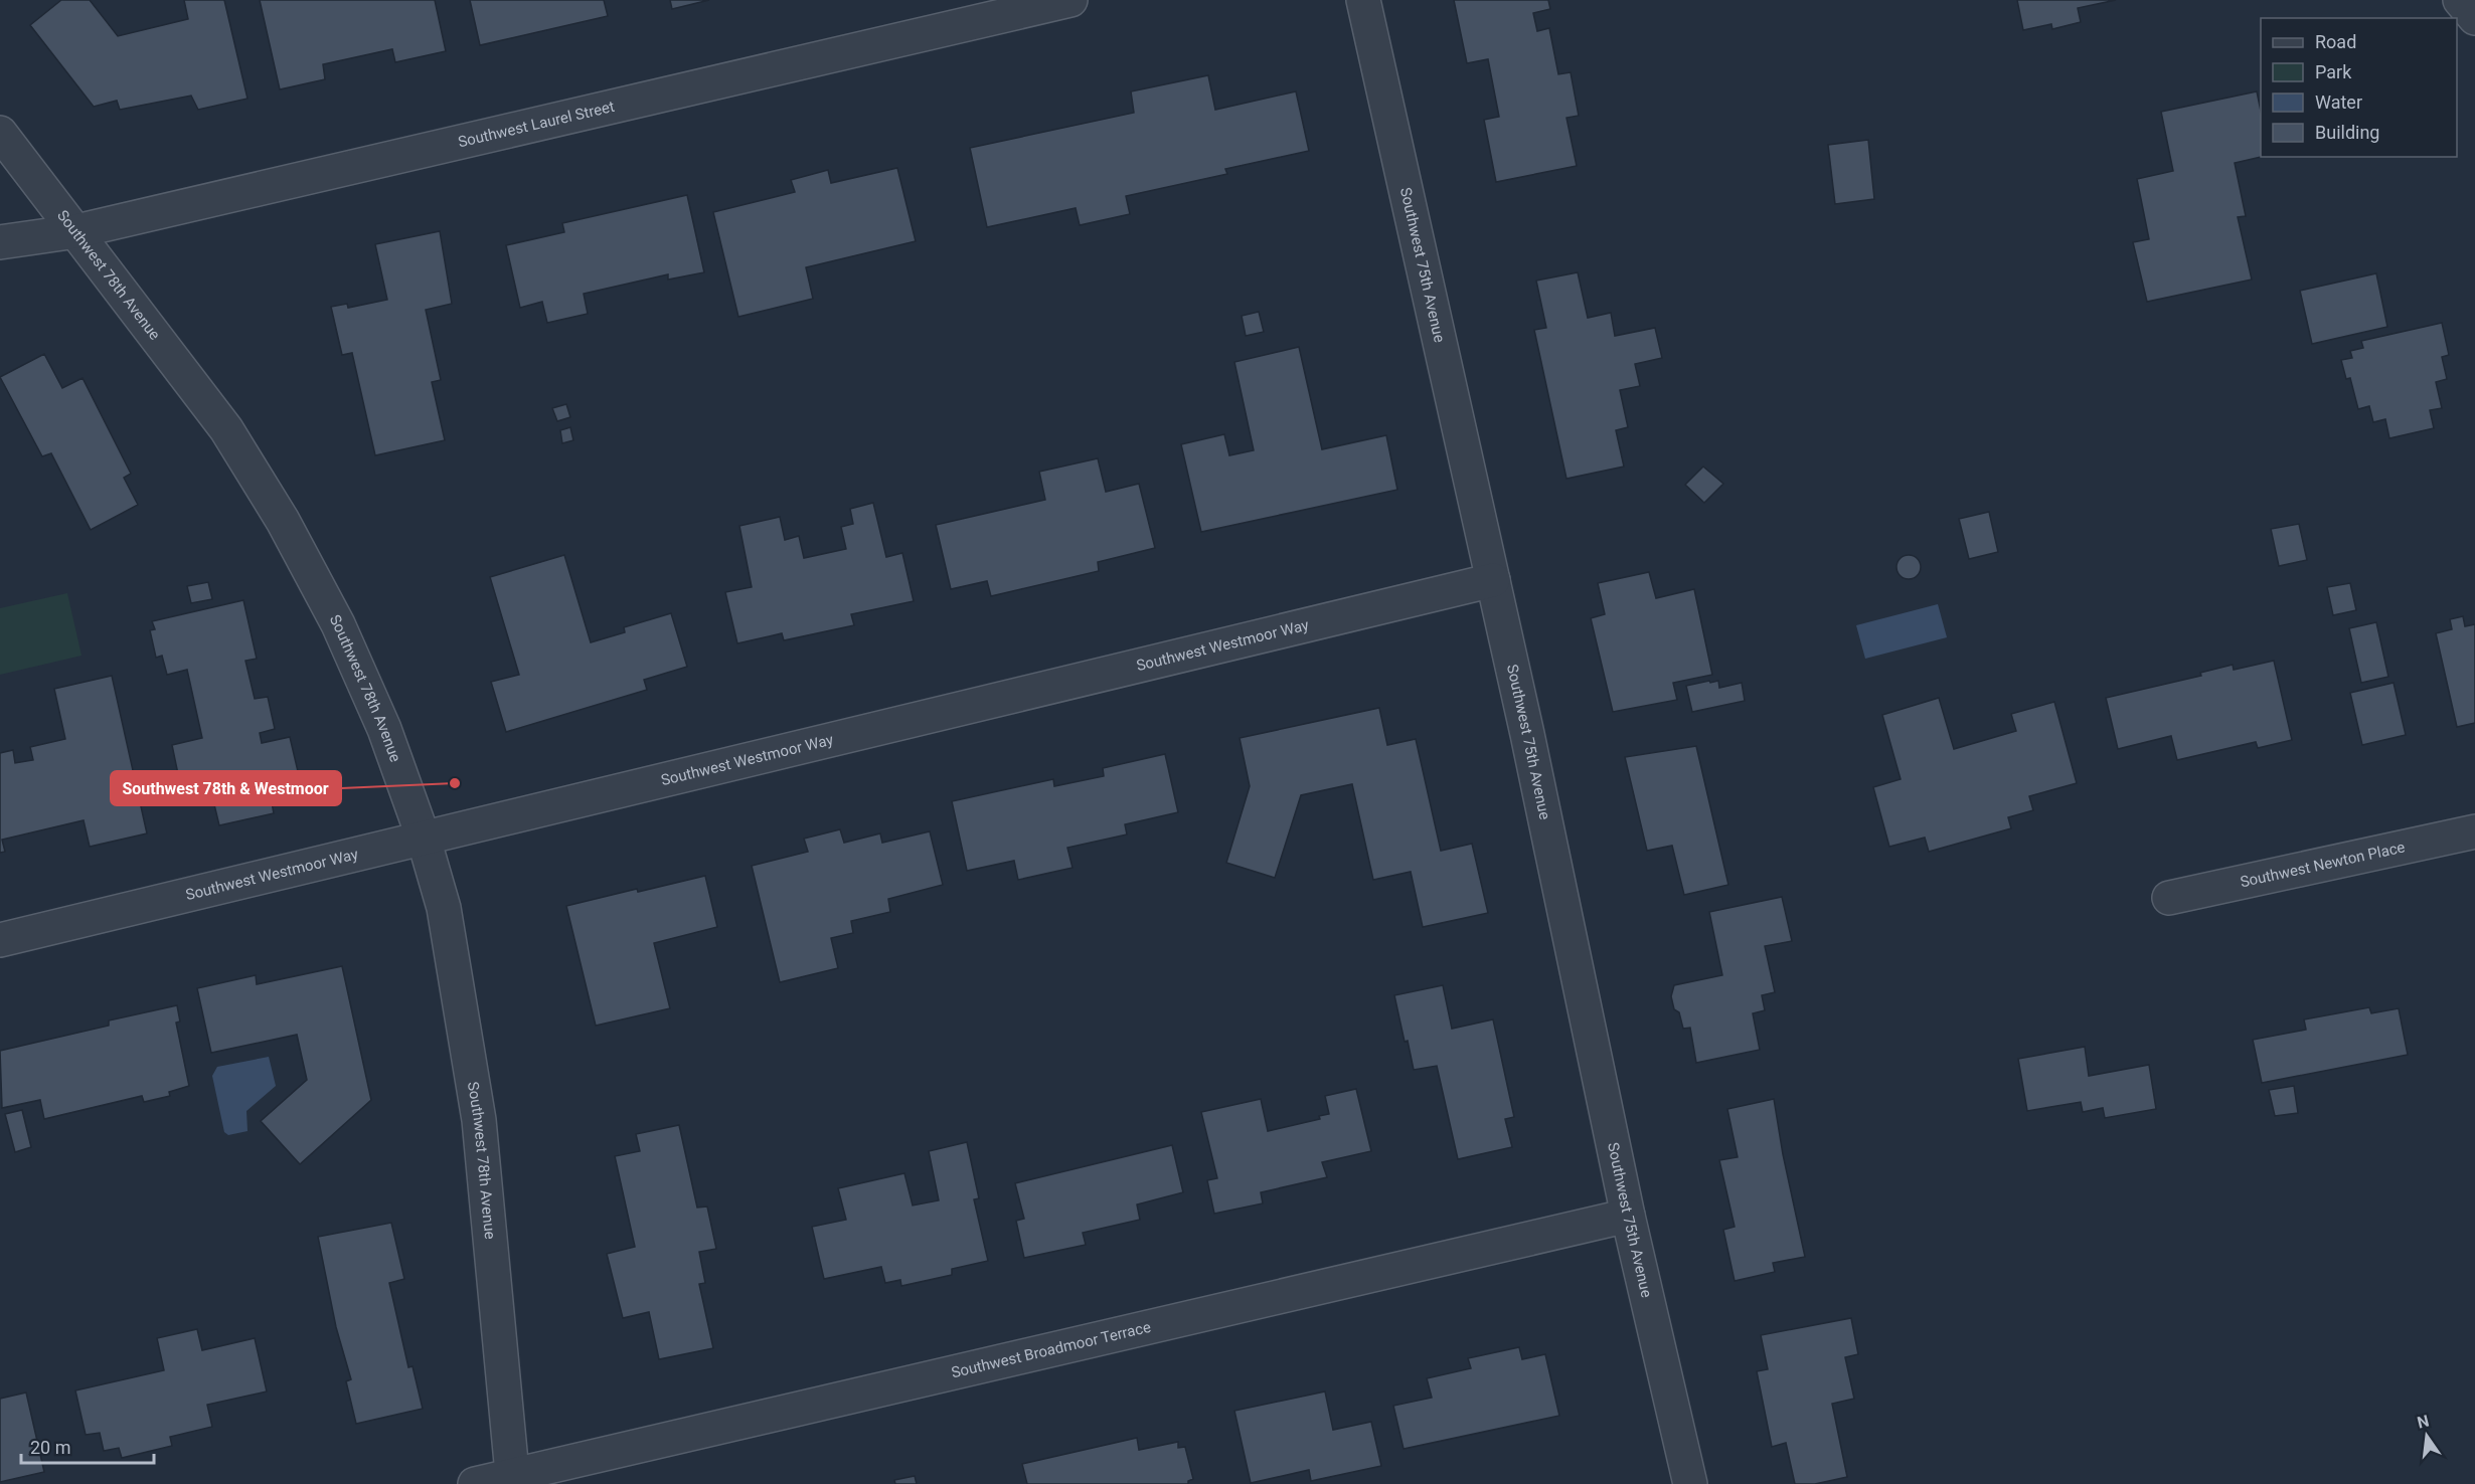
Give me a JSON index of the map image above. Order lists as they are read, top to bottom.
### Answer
{
  "streets": {
    "street": [
      "Southwest Laurel Street",
      "Southwest 75th Avenue",
      "Southwest 78th Avenue",
      "Southwest Westmoor Way",
      "Southwest Newton Place",
      "Southwest Broadmoor Terrace"
    ]
  },
  "crossings": [
    ["Southwest Laurel Street", "Southwest 78th Avenue"],
    ["Southwest 75th Avenue", "Southwest Westmoor Way"],
    ["Southwest 75th Avenue", "Southwest Broadmoor Terrace"],
    ["Southwest 78th Avenue", "Southwest Westmoor Way"],
    ["Southwest 78th Avenue", "Southwest Broadmoor Terrace"]
  ],
  "places": ["Southwest 78th & Westmoor"],
  "legend": [
    "Road",
    "Park",
    "Water",
    "Building"
  ],
  "scale_bar": "20 m",
  "north": "top"
}
